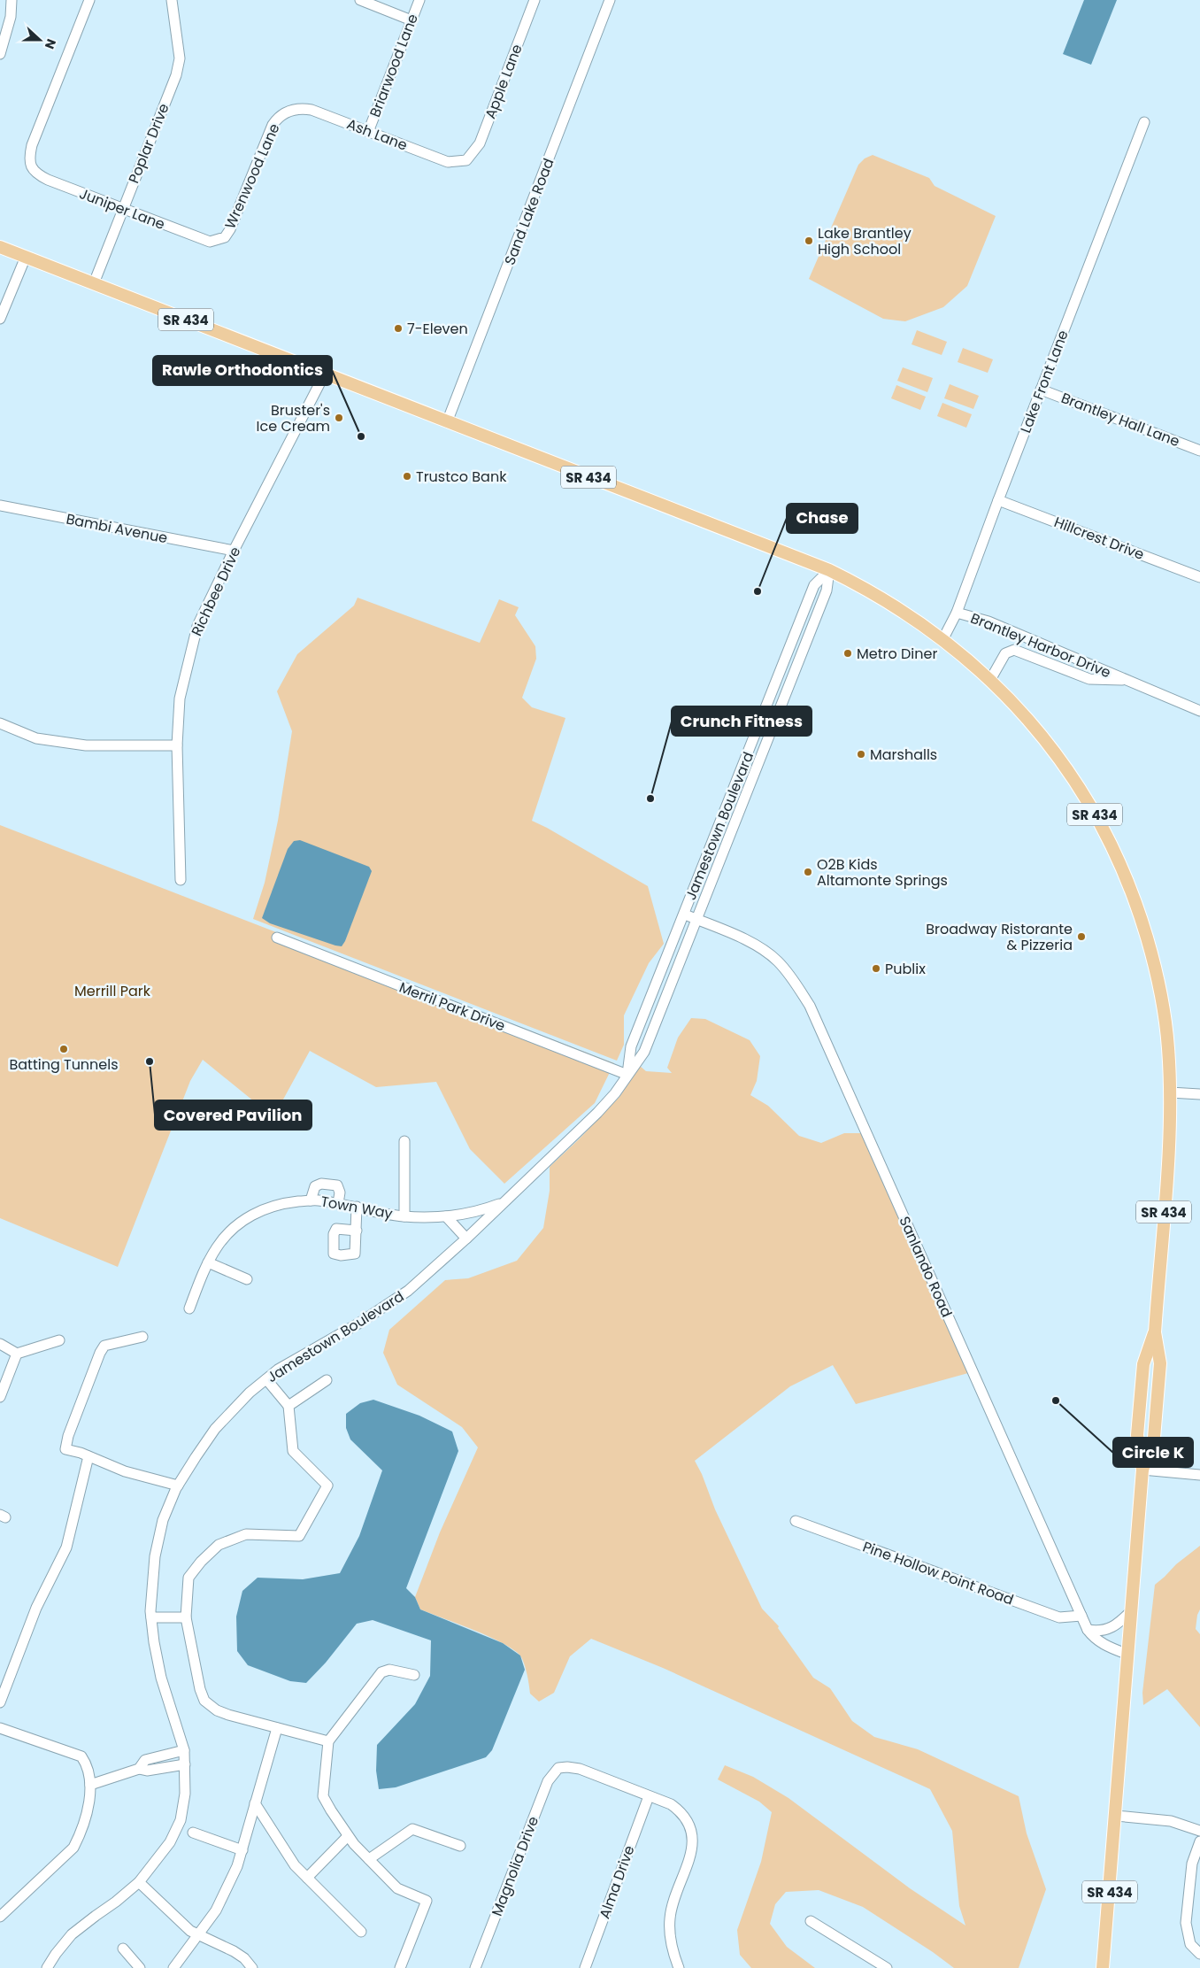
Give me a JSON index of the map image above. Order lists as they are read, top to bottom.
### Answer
{
  "streets": {
    "main road": ["SR 434"],
    "street": [
      "Briarwood Lane",
      "Apple Lane",
      "Ash Lane",
      "Poplar Drive",
      "Wrenwood Lane",
      "Juniper Lane",
      "Sand Lake Road",
      "Lake Front Lane",
      "Brantley Hall Lane",
      "Bambi Avenue",
      "Hillcrest Drive",
      "Richbee Drive",
      "Brantley Harbor Drive",
      "Jamestown Boulevard",
      "Merril Park Drive",
      "Town Way",
      "Sanlando Road",
      "Pine Hollow Point Road",
      "Magnolia Drive",
      "Alma Drive"
    ]
  },
  "crossings": [
    ["Briarwood Lane", "Ash Lane"],
    ["Apple Lane", "Ash Lane"],
    ["Ash Lane", "Wrenwood Lane"],
    ["Poplar Drive", "Juniper Lane"],
    ["Poplar Drive", "SR 434"],
    ["Wrenwood Lane", "Juniper Lane"],
    ["Sand Lake Road", "SR 434"],
    ["SR 434", "Lake Front Lane"],
    ["SR 434", "Richbee Drive"],
    ["SR 434", "Brantley Harbor Drive"],
    ["SR 434", "Jamestown Boulevard"],
    ["SR 434", "Sanlando Road"],
    ["Lake Front Lane", "Brantley Hall Lane"],
    ["Lake Front Lane", "Hillcrest Drive"],
    ["Lake Front Lane", "Brantley Harbor Drive"],
    ["Bambi Avenue", "Richbee Drive"],
    ["Jamestown Boulevard", "Merril Park Drive"],
    ["Jamestown Boulevard", "Town Way"],
    ["Jamestown Boulevard", "Sanlando Road"],
    ["Sanlando Road", "Pine Hollow Point Road"],
    ["Magnolia Drive", "Alma Drive"]
  ],
  "parks": ["Merrill Park"],
  "places": [
    "Lake Brantley High School",
    "7-Eleven",
    "Bruster's Ice Cream",
    "Rawle Orthodontics",
    "Trustco Bank",
    "Chase",
    "Metro Diner",
    "Marshalls",
    "Crunch Fitness",
    "O2B Kids Altamonte Springs",
    "Broadway Ristorante & Pizzeria",
    "Publix",
    "Batting Tunnels",
    "Covered Pavilion",
    "Circle K"
  ],
  "north": "right"
}
